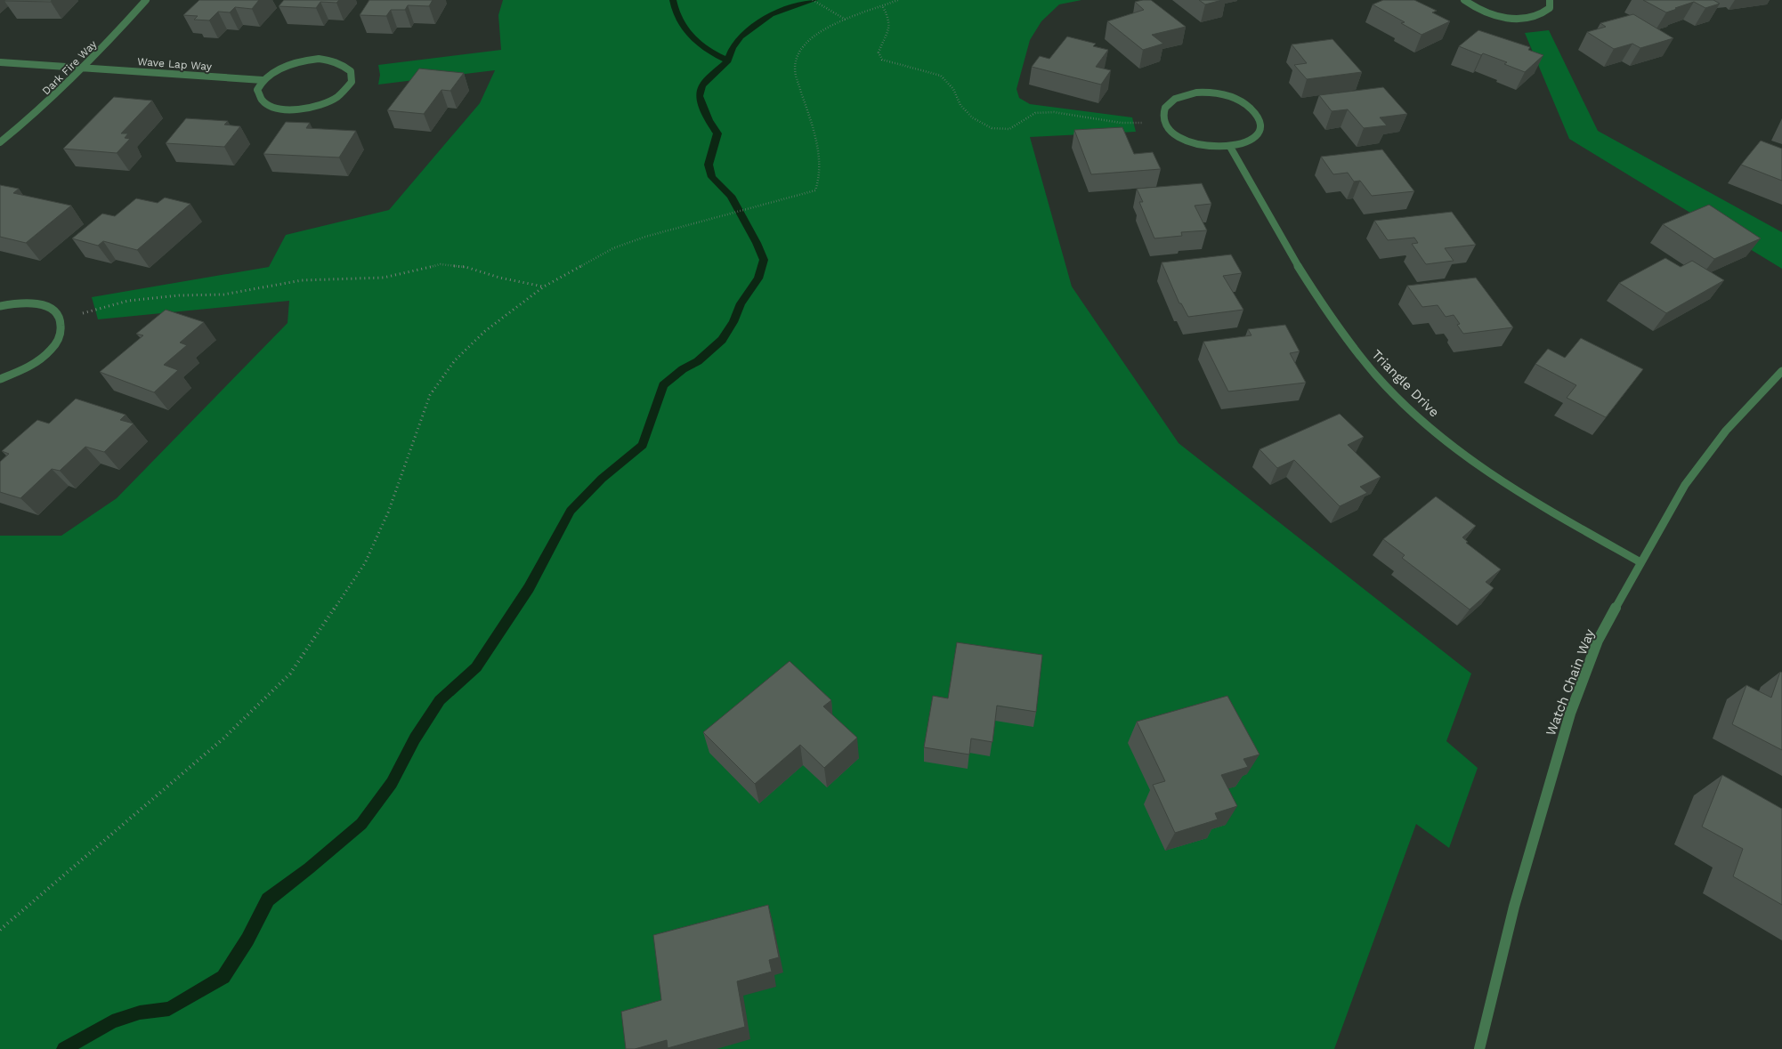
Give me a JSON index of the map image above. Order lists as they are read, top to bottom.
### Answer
{
  "streets": {
    "street": [
      "Wave Lap Way",
      "Dark Fire Way",
      "Triangle Drive",
      "Watch Chain Way"
    ]
  },
  "crossings": [
    ["Wave Lap Way", "Dark Fire Way"],
    ["Triangle Drive", "Watch Chain Way"]
  ]
}
